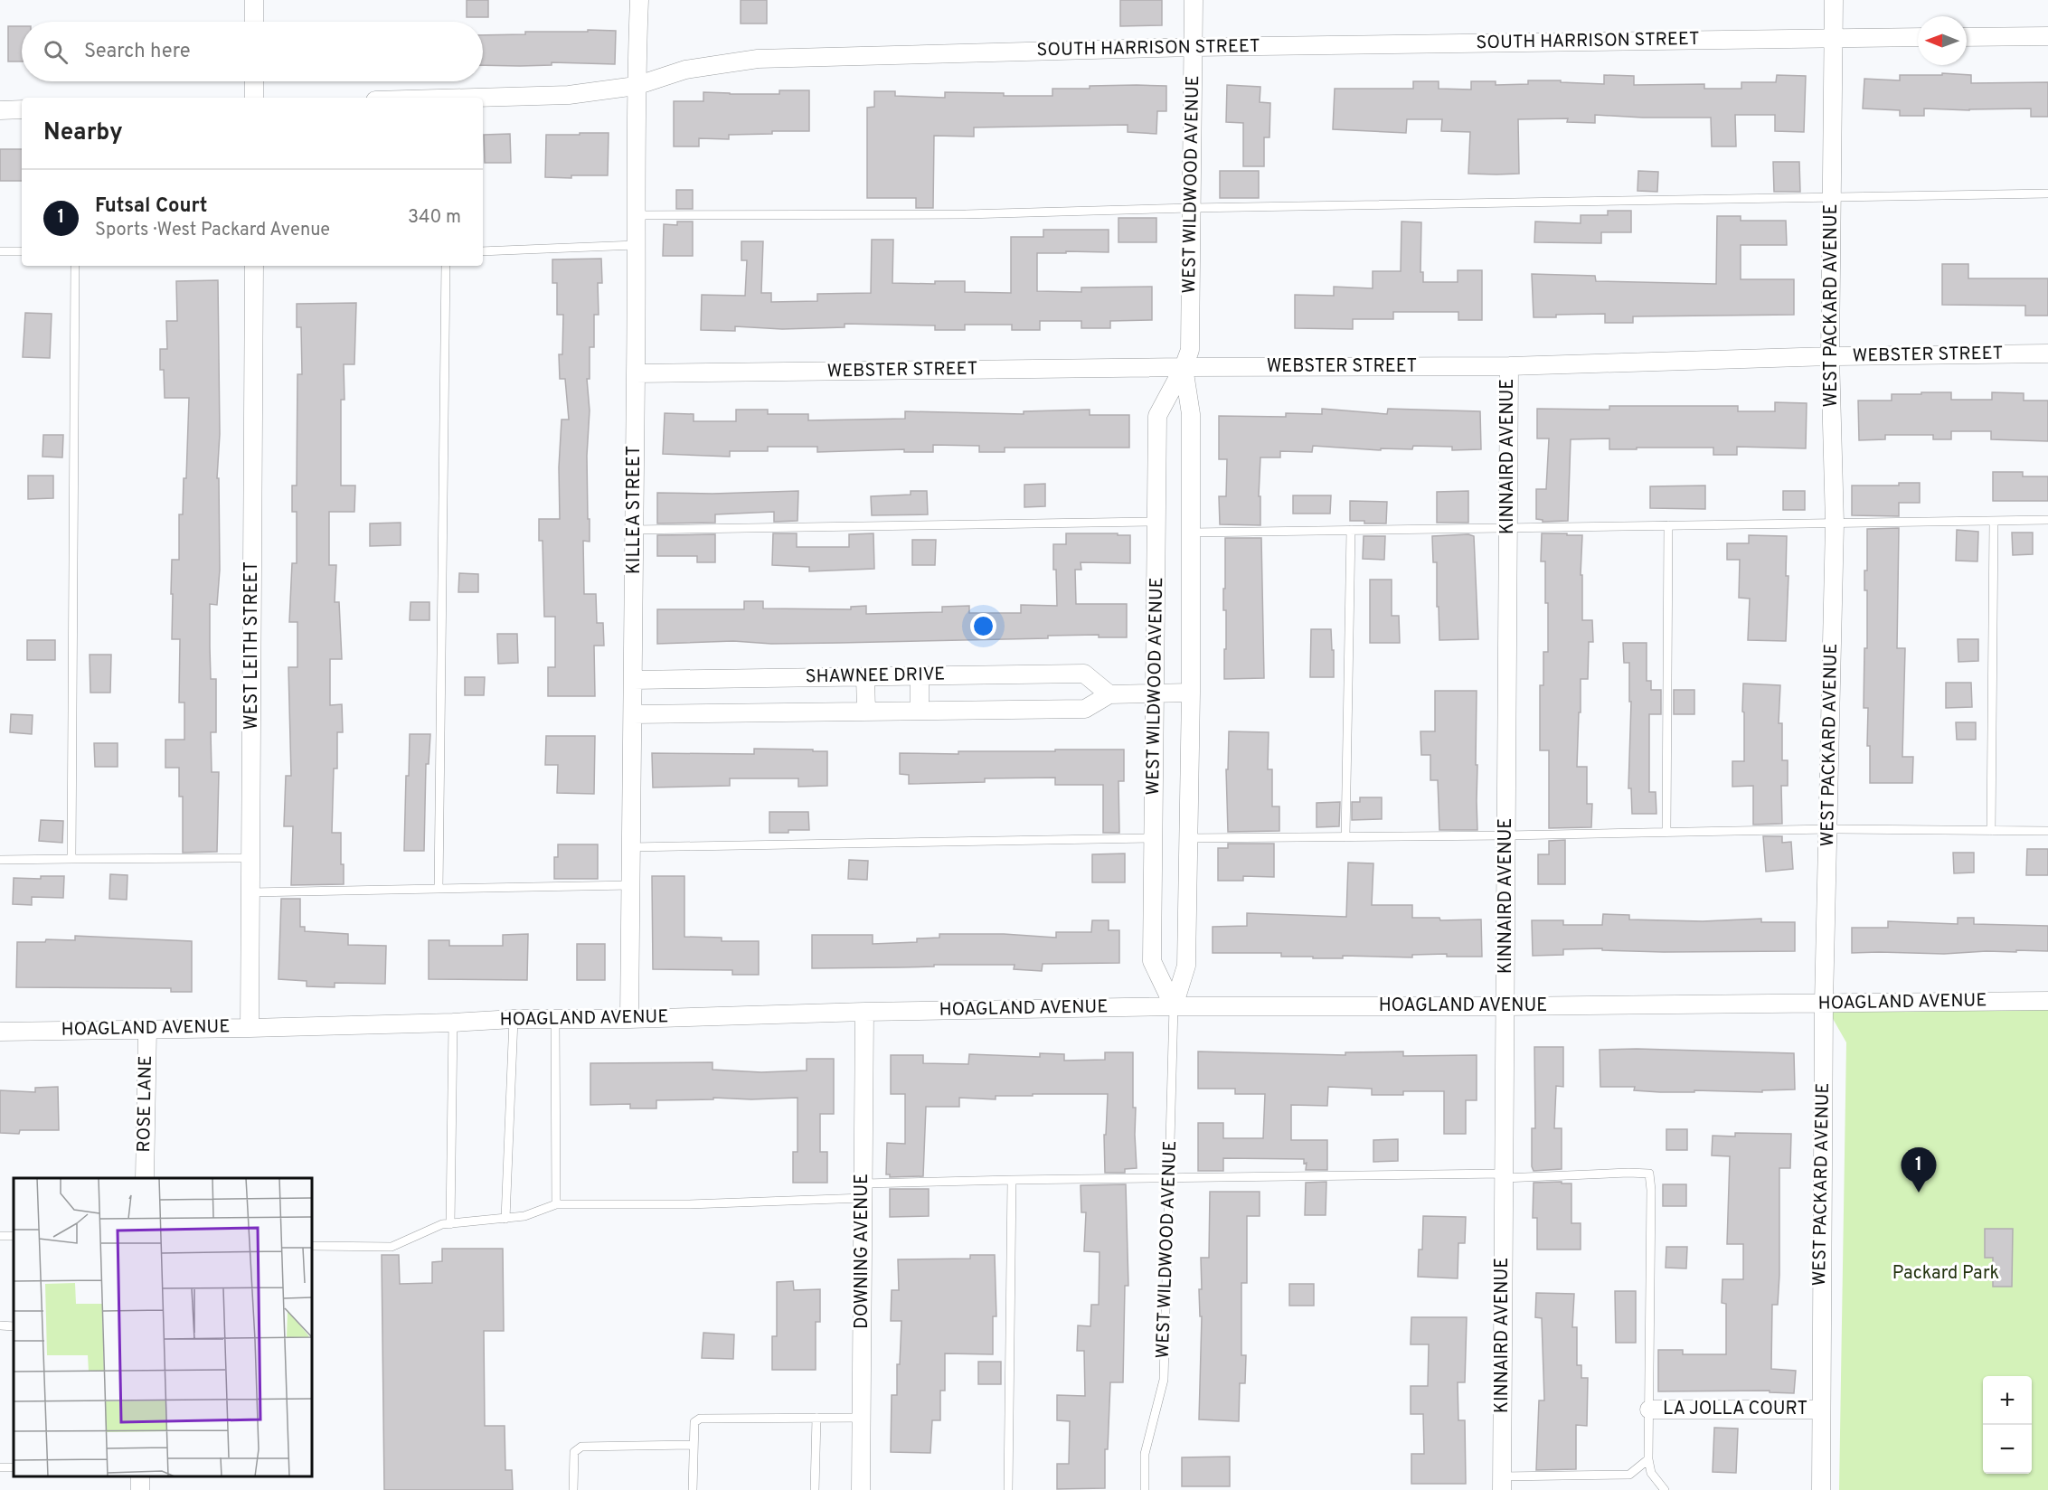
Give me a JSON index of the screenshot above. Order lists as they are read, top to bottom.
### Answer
{
  "streets": {
    "street": [
      "SOUTH HARRISON STREET",
      "WEST WILDWOOD AVENUE",
      "WEST PACKARD AVENUE",
      "WEBSTER STREET",
      "KINNAIRD AVENUE",
      "KILLEA STREET",
      "WEST LEITH STREET",
      "SHAWNEE DRIVE",
      "HOAGLAND AVENUE",
      "ROSE LANE",
      "DOWNING AVENUE",
      "LA JOLLA COURT"
    ]
  },
  "crossings": [
    ["SOUTH HARRISON STREET", "WEST WILDWOOD AVENUE"],
    ["SOUTH HARRISON STREET", "WEST PACKARD AVENUE"],
    ["SOUTH HARRISON STREET", "KILLEA STREET"],
    ["WEST WILDWOOD AVENUE", "WEBSTER STREET"],
    ["WEST WILDWOOD AVENUE", "SHAWNEE DRIVE"],
    ["WEST WILDWOOD AVENUE", "HOAGLAND AVENUE"],
    ["WEST PACKARD AVENUE", "WEBSTER STREET"],
    ["WEST PACKARD AVENUE", "HOAGLAND AVENUE"],
    ["WEST PACKARD AVENUE", "LA JOLLA COURT"],
    ["WEBSTER STREET", "KINNAIRD AVENUE"],
    ["WEBSTER STREET", "KILLEA STREET"],
    ["KINNAIRD AVENUE", "HOAGLAND AVENUE"],
    ["KILLEA STREET", "SHAWNEE DRIVE"],
    ["KILLEA STREET", "HOAGLAND AVENUE"],
    ["WEST LEITH STREET", "HOAGLAND AVENUE"],
    ["HOAGLAND AVENUE", "ROSE LANE"],
    ["HOAGLAND AVENUE", "DOWNING AVENUE"]
  ],
  "parks": ["Packard Park"],
  "north": "left",
  "page": {
    "search": "Search here",
    "heading": "Nearby",
    "list": [
      {
        "mark": "1",
        "name": "Futsal Court",
        "note": "Sports · West Packard Avenue",
        "value": "340 m"
      }
    ],
    "pins": "1",
    "map_buttons": ["+", "−"]
  }
}
